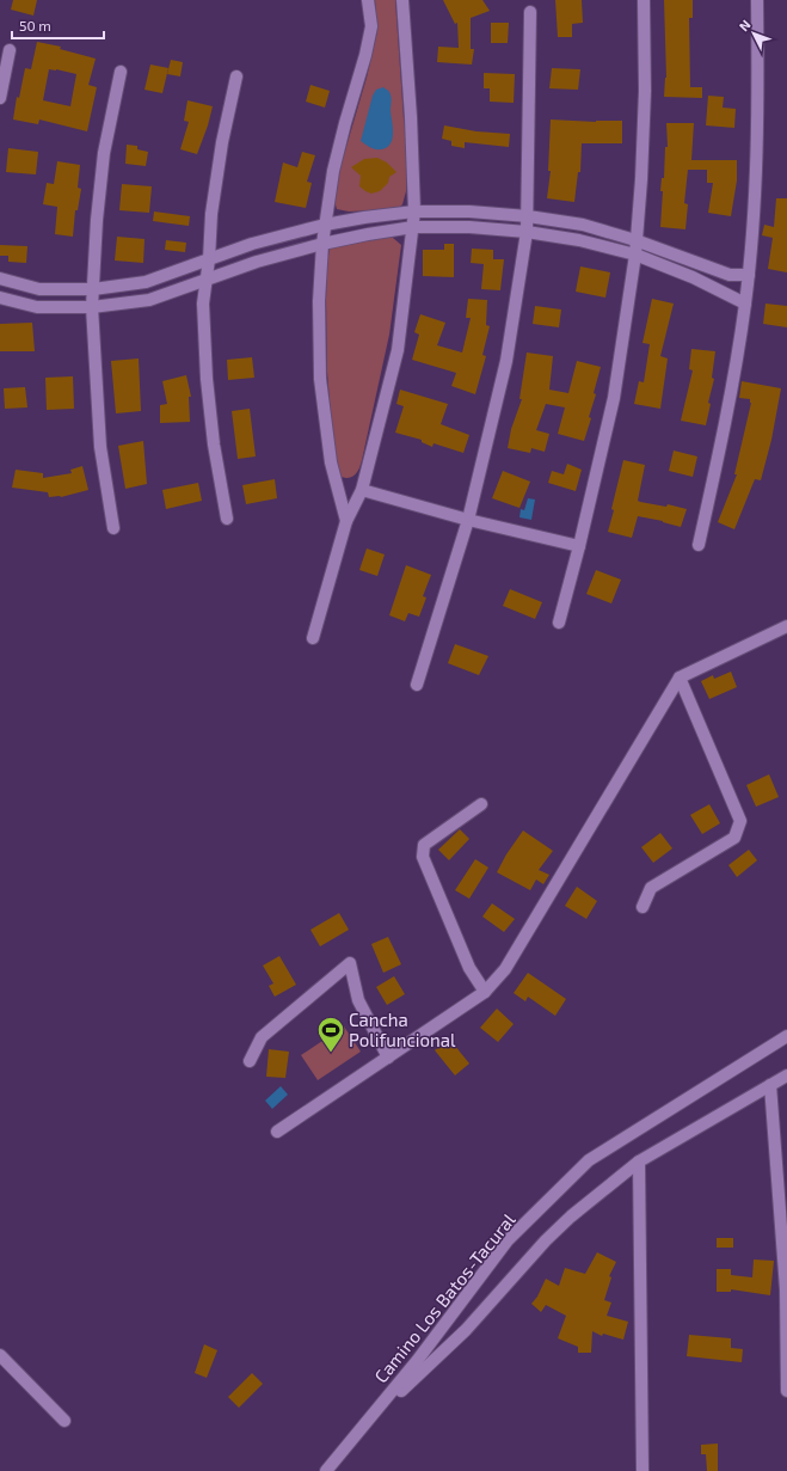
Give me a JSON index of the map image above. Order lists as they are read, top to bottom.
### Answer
{
  "streets": {
    "street": ["Camino Los Batos-Tacural"]
  },
  "places": {
    "sports": ["Cancha Polifuncional"]
  },
  "scale_bar": "50 m",
  "north": "top left"
}
